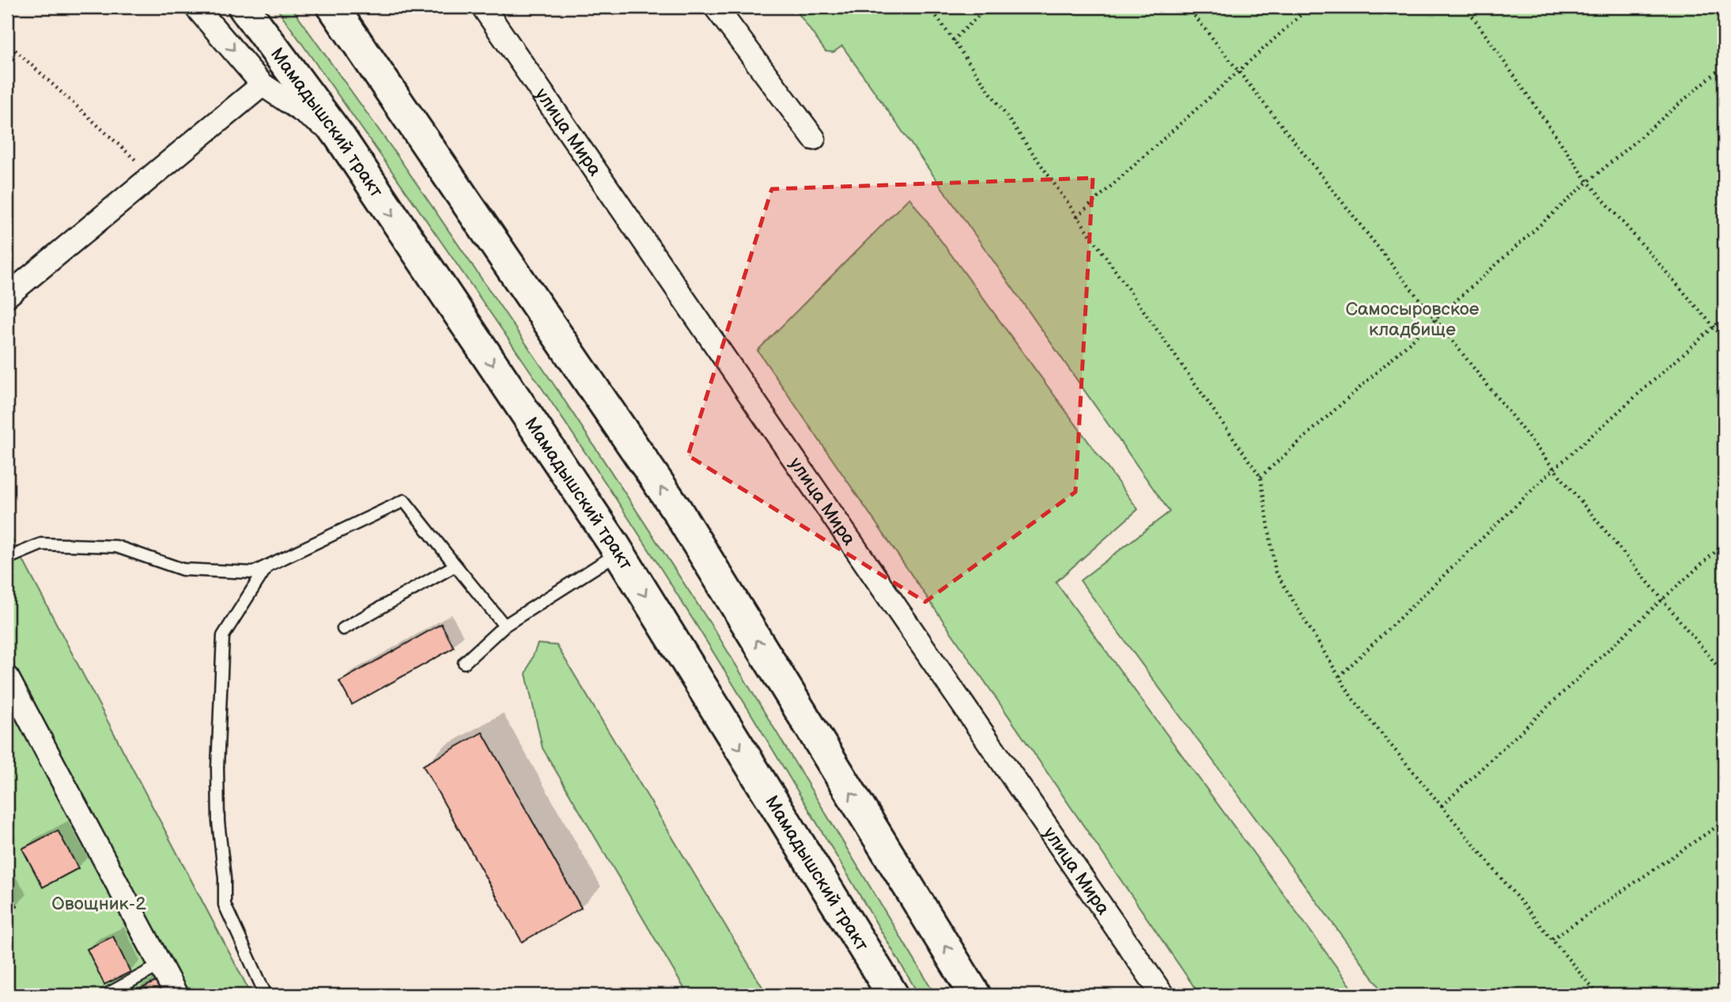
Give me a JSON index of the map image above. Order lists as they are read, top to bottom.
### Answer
{
  "streets": {
    "main road": ["Мамадышский тракт"],
    "street": ["улица Мира"]
  },
  "parks": ["Самосыровское кладбище", "Овощник-2"]
}
